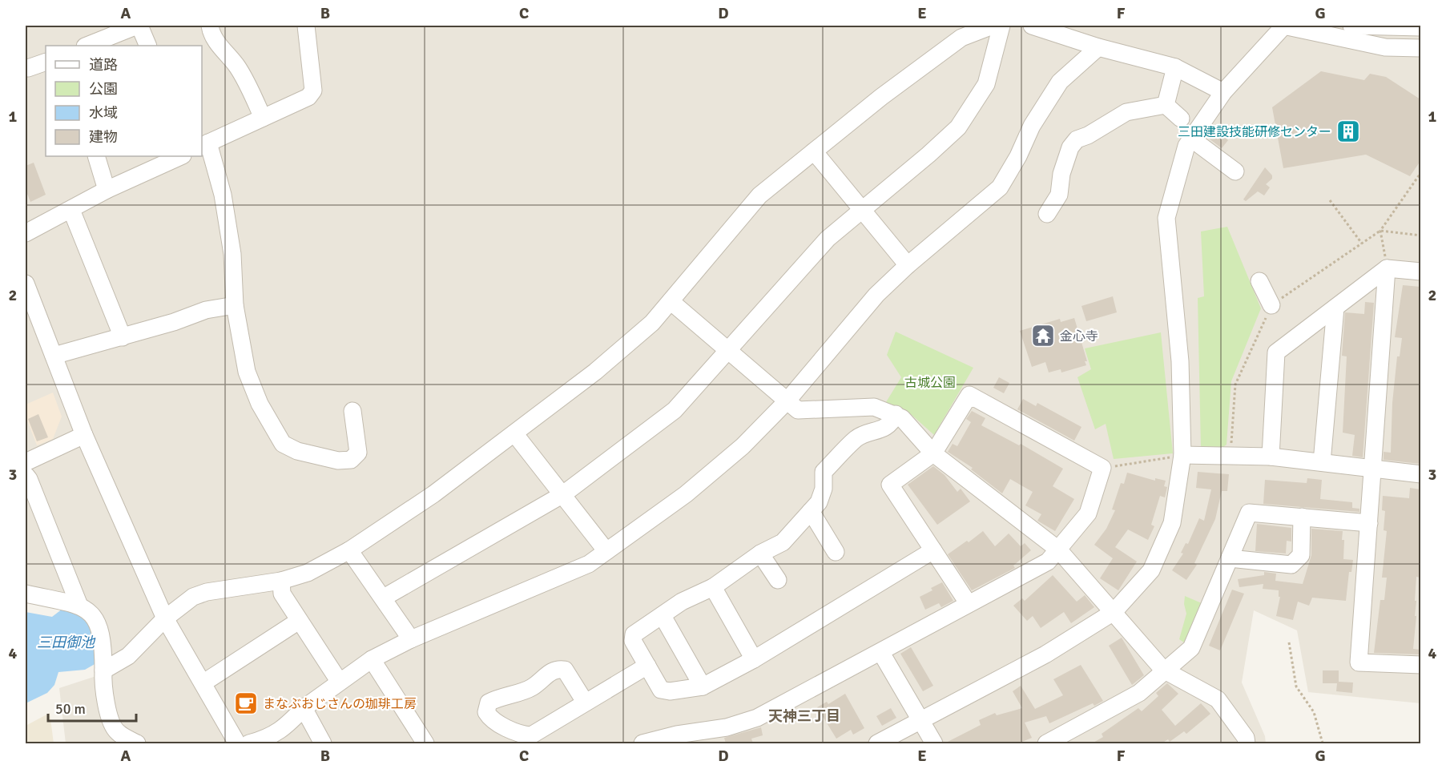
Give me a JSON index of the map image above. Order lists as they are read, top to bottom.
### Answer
{
  "districts": ["天神三丁目"],
  "water": ["三田御池"],
  "parks": ["古城公園"],
  "places": {
    "building": ["三田建設技能研修センター"],
    "temple": ["金心寺"],
    "cafe": ["まなぶおじさんの珈琲工房"]
  },
  "legend": [
    "道路",
    "公園",
    "水域",
    "建物"
  ],
  "scale_bar": "50 m",
  "grid": {
    "columns": [
      "A",
      "B",
      "C",
      "D",
      "E",
      "F",
      "G"
    ],
    "rows": [
      "1",
      "2",
      "3",
      "4"
    ]
  }
}
